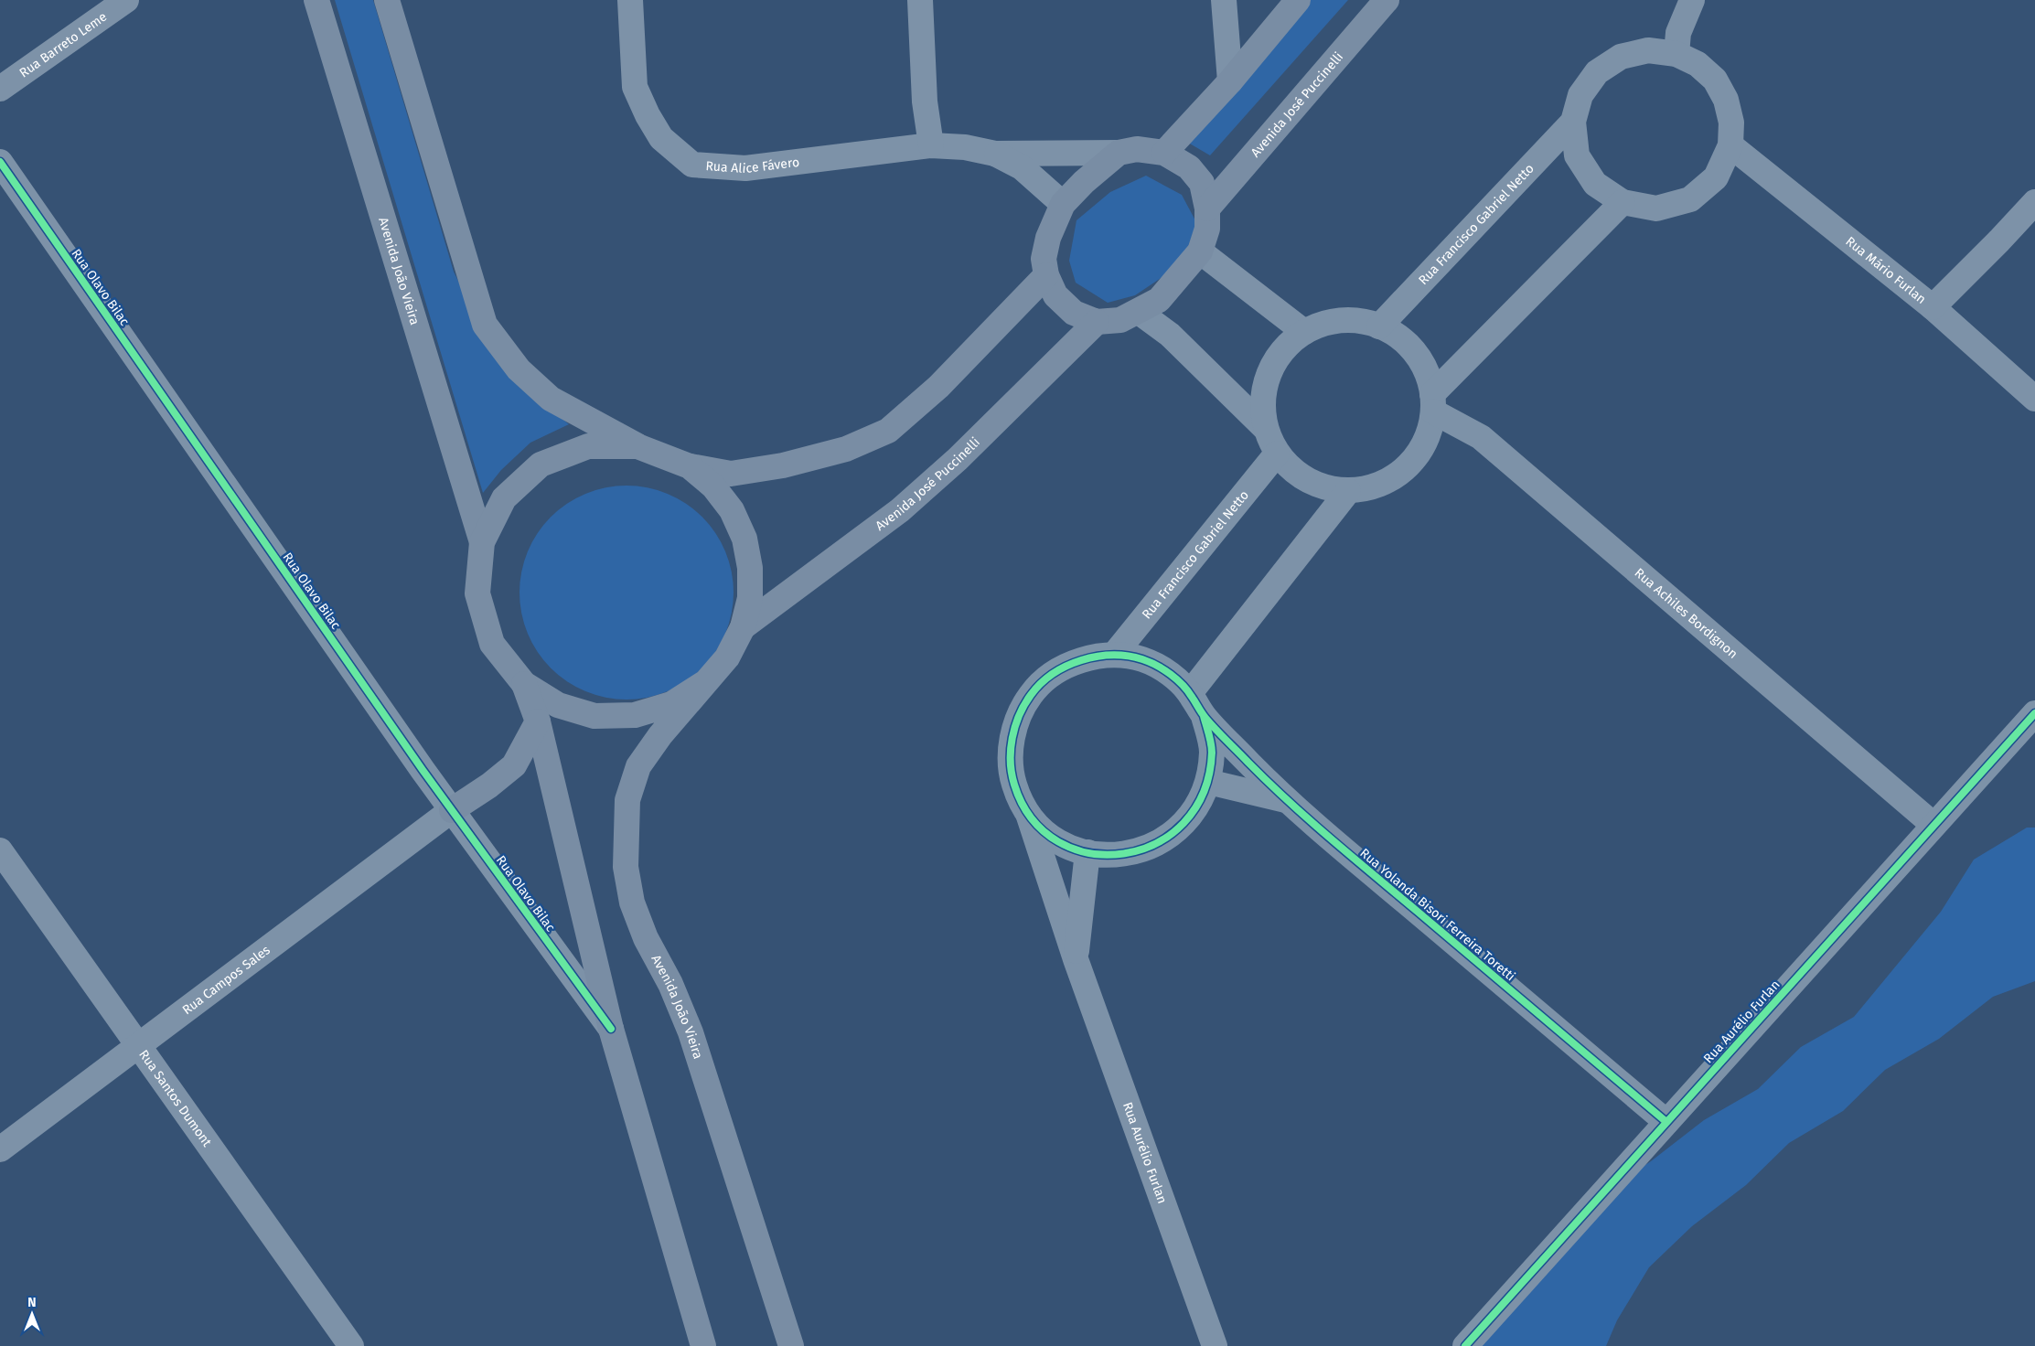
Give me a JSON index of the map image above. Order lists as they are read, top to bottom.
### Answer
{
  "streets": {
    "main road": ["Avenida José Puccinelli", "Avenida João Vieira"],
    "street": [
      "Rua Barreto Leme",
      "Rua Alice Fávero",
      "Rua Francisco Gabriel Netto",
      "Rua Mário Furlan",
      "Rua Olavo Bilac",
      "Rua Achiles Bordignon",
      "Rua Yolanda Bisori Ferreira Toretti",
      "Rua Campos Sales",
      "Rua Aurélio Furlan",
      "Rua Santos Dumont"
    ]
  },
  "crossings": [
    ["Rua Francisco Gabriel Netto", "Rua Mário Furlan"],
    ["Rua Olavo Bilac", "Rua Campos Sales"],
    ["Rua Achiles Bordignon", "Rua Aurélio Furlan"],
    ["Rua Yolanda Bisori Ferreira Toretti", "Rua Aurélio Furlan"],
    ["Rua Campos Sales", "Rua Santos Dumont"]
  ],
  "north": "top"
}
